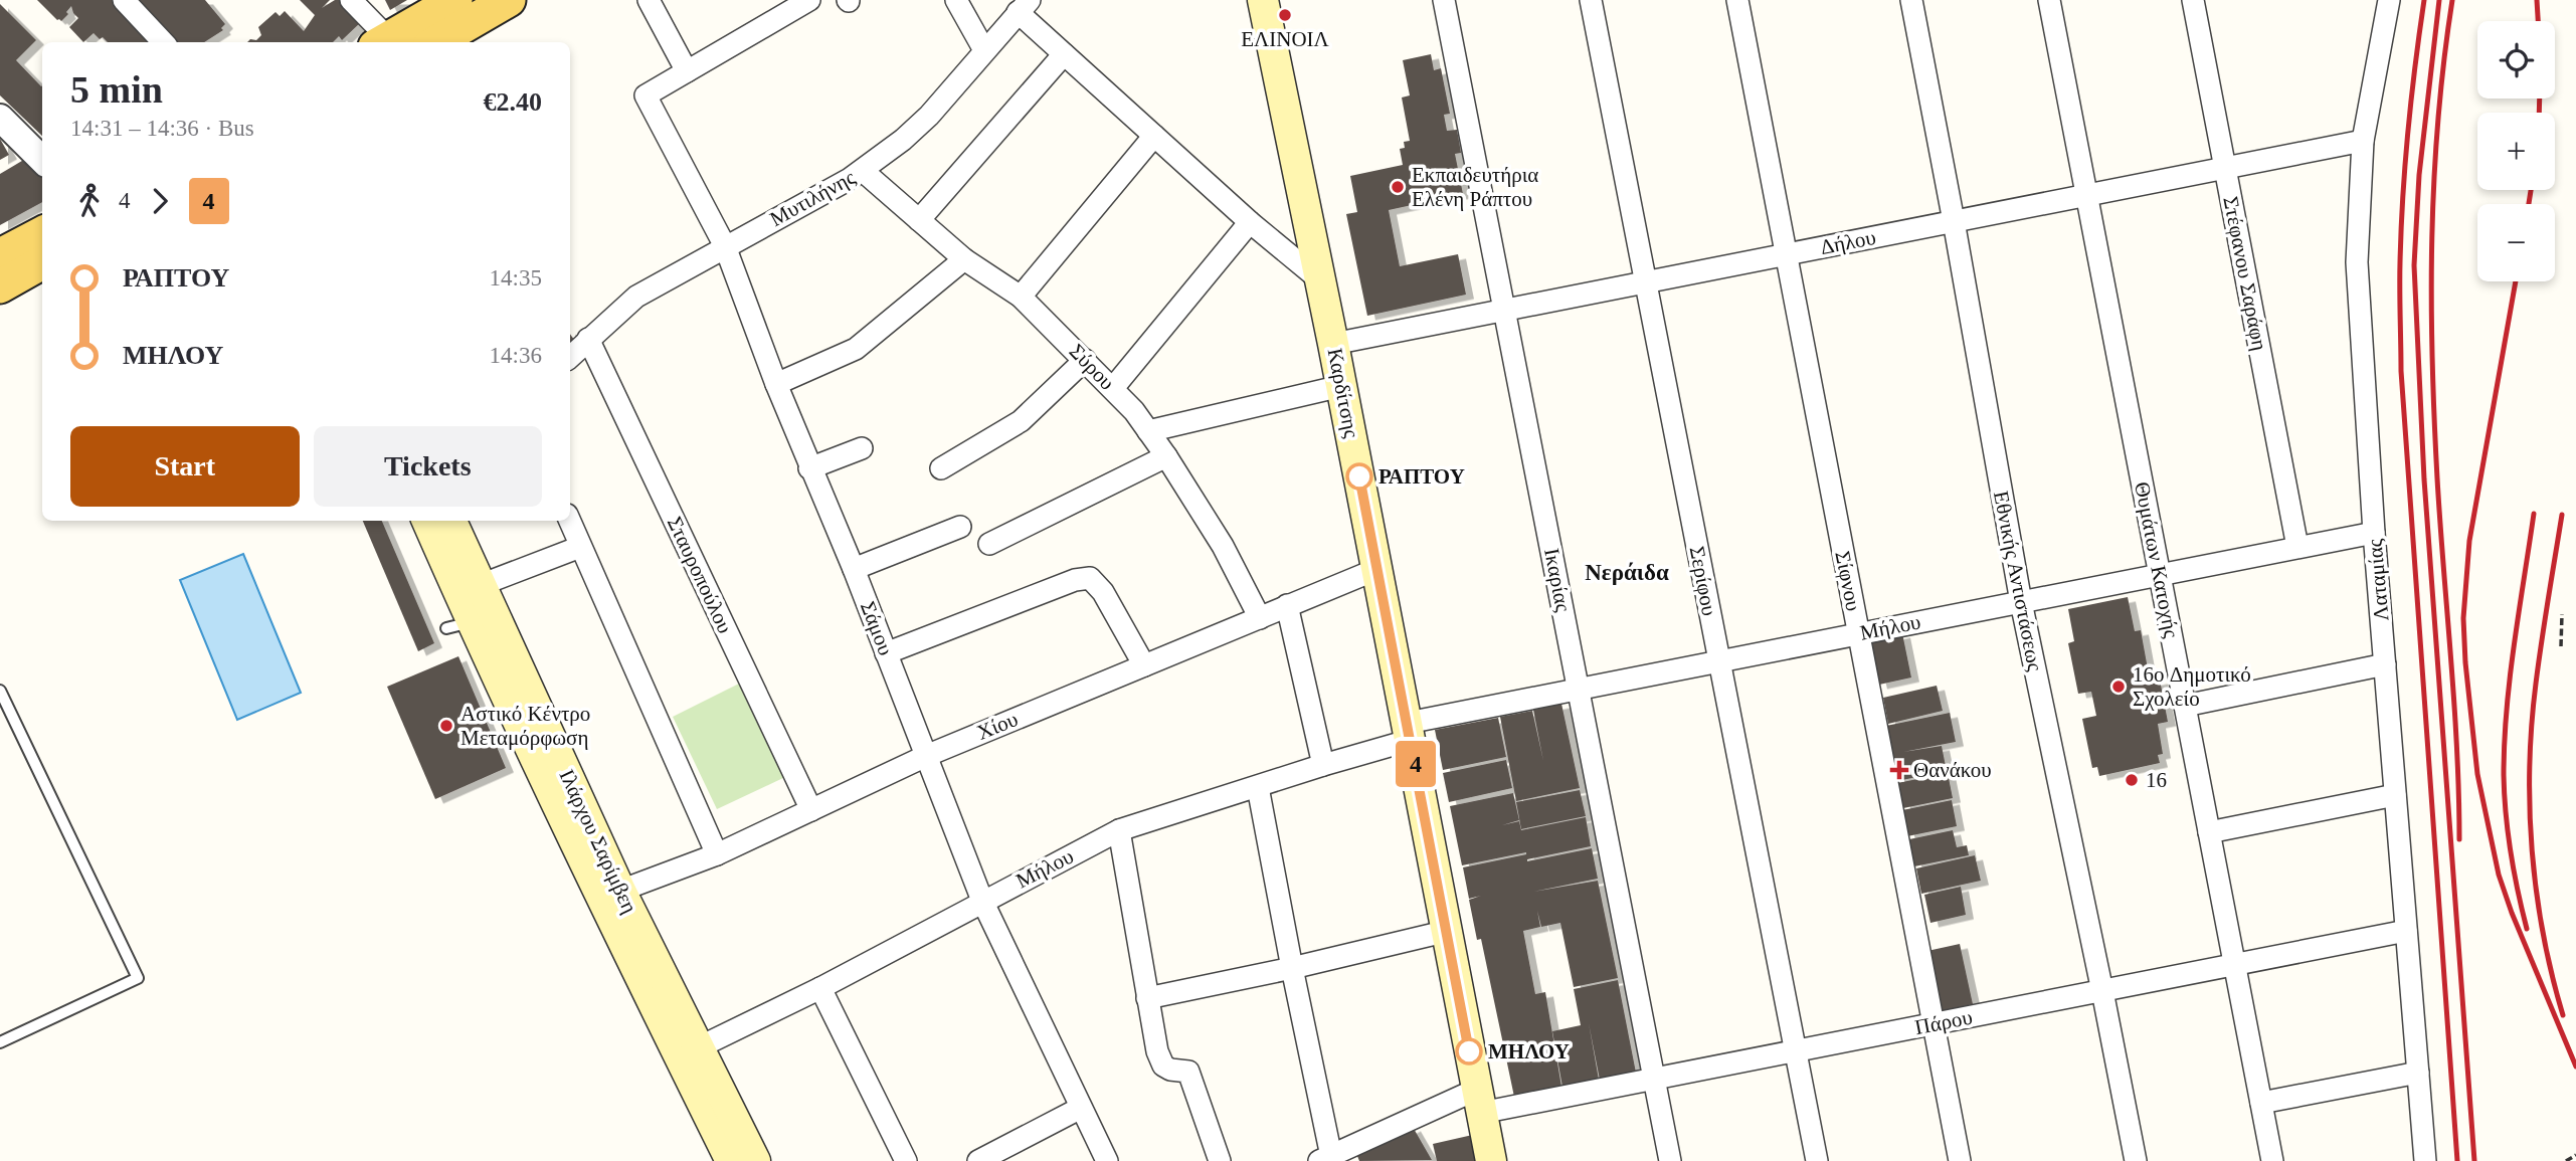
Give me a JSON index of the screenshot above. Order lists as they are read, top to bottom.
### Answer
{
  "streets": {
    "main road": ["Καρδίτσης", "Ιλάρχου Σαρίμβεη"],
    "street": [
      "Μυτιλήνης",
      "Δήλου",
      "Στέφανου Σαράφη",
      "Σύρου",
      "Θυμάτων Κατοχής",
      "Σταυροπούλου",
      "Ικαρίας",
      "Λαταμίας",
      "Σερίφου",
      "Σίφνου",
      "Εθνικής Αντιστάσεως",
      "Μήλου",
      "Σάμου",
      "Χίου",
      "Πάρου"
    ]
  },
  "crossings": [
    ["Μυτιλήνης", "Σύρου"],
    ["Μυτιλήνης", "Σταυροπούλου"],
    ["Μυτιλήνης", "Σάμου"],
    ["Δήλου", "Στέφανου Σαράφη"],
    ["Δήλου", "Καρδίτσης"],
    ["Δήλου", "Θυμάτων Κατοχής"],
    ["Δήλου", "Ικαρίας"],
    ["Δήλου", "Λαταμίας"],
    ["Δήλου", "Σερίφου"],
    ["Δήλου", "Σίφνου"],
    ["Δήλου", "Εθνικής Αντιστάσεως"],
    ["Στέφανου Σαράφη", "Μήλου"],
    ["Σύρου", "Χίου"],
    ["Καρδίτσης", "Μήλου"],
    ["Καρδίτσης", "Χίου"],
    ["Καρδίτσης", "Πάρου"],
    ["Θυμάτων Κατοχής", "Μήλου"],
    ["Θυμάτων Κατοχής", "Πάρου"],
    ["Σταυροπούλου", "Χίου"],
    ["Ικαρίας", "Μήλου"],
    ["Ικαρίας", "Πάρου"],
    ["Λαταμίας", "Μήλου"],
    ["Λαταμίας", "Πάρου"],
    ["Σερίφου", "Μήλου"],
    ["Σερίφου", "Πάρου"],
    ["Σίφνου", "Μήλου"],
    ["Σίφνου", "Πάρου"],
    ["Εθνικής Αντιστάσεως", "Μήλου"],
    ["Εθνικής Αντιστάσεως", "Πάρου"],
    ["Μήλου", "Σάμου"],
    ["Μήλου", "Ιλάρχου Σαρίμβεη"],
    ["Σάμου", "Χίου"],
    ["Χίου", "Ιλάρχου Σαρίμβεη"]
  ],
  "districts": ["Νεράιδα"],
  "places": {
    "other": [
      "ΕΛΙΝΟΙΛ",
      "Εκπαιδευτήρια Ελένη Ράπτου",
      "ΡΑΠΤΟΥ",
      "16o Δημοτικό Σχολείο",
      "Αστικό Κέντρο Μεταμόρφωση",
      "16",
      "ΜΗΛΟΥ"
    ],
    "health": ["Θανάκου"]
  },
  "lines": ["bus line 4"],
  "page": {
    "on_map": "4",
    "map_buttons": ["+", "−"],
    "heading": ["5 min", "14:31 – 14:36 · Bus", "€2.40"],
    "legs": ["4", "4"],
    "list": [
      {
        "name": "ΡΑΠΤΟΥ",
        "value": "14:35"
      },
      {
        "name": "ΜΗΛΟΥ",
        "value": "14:36"
      }
    ],
    "buttons": ["Start", "Tickets"]
  }
}
